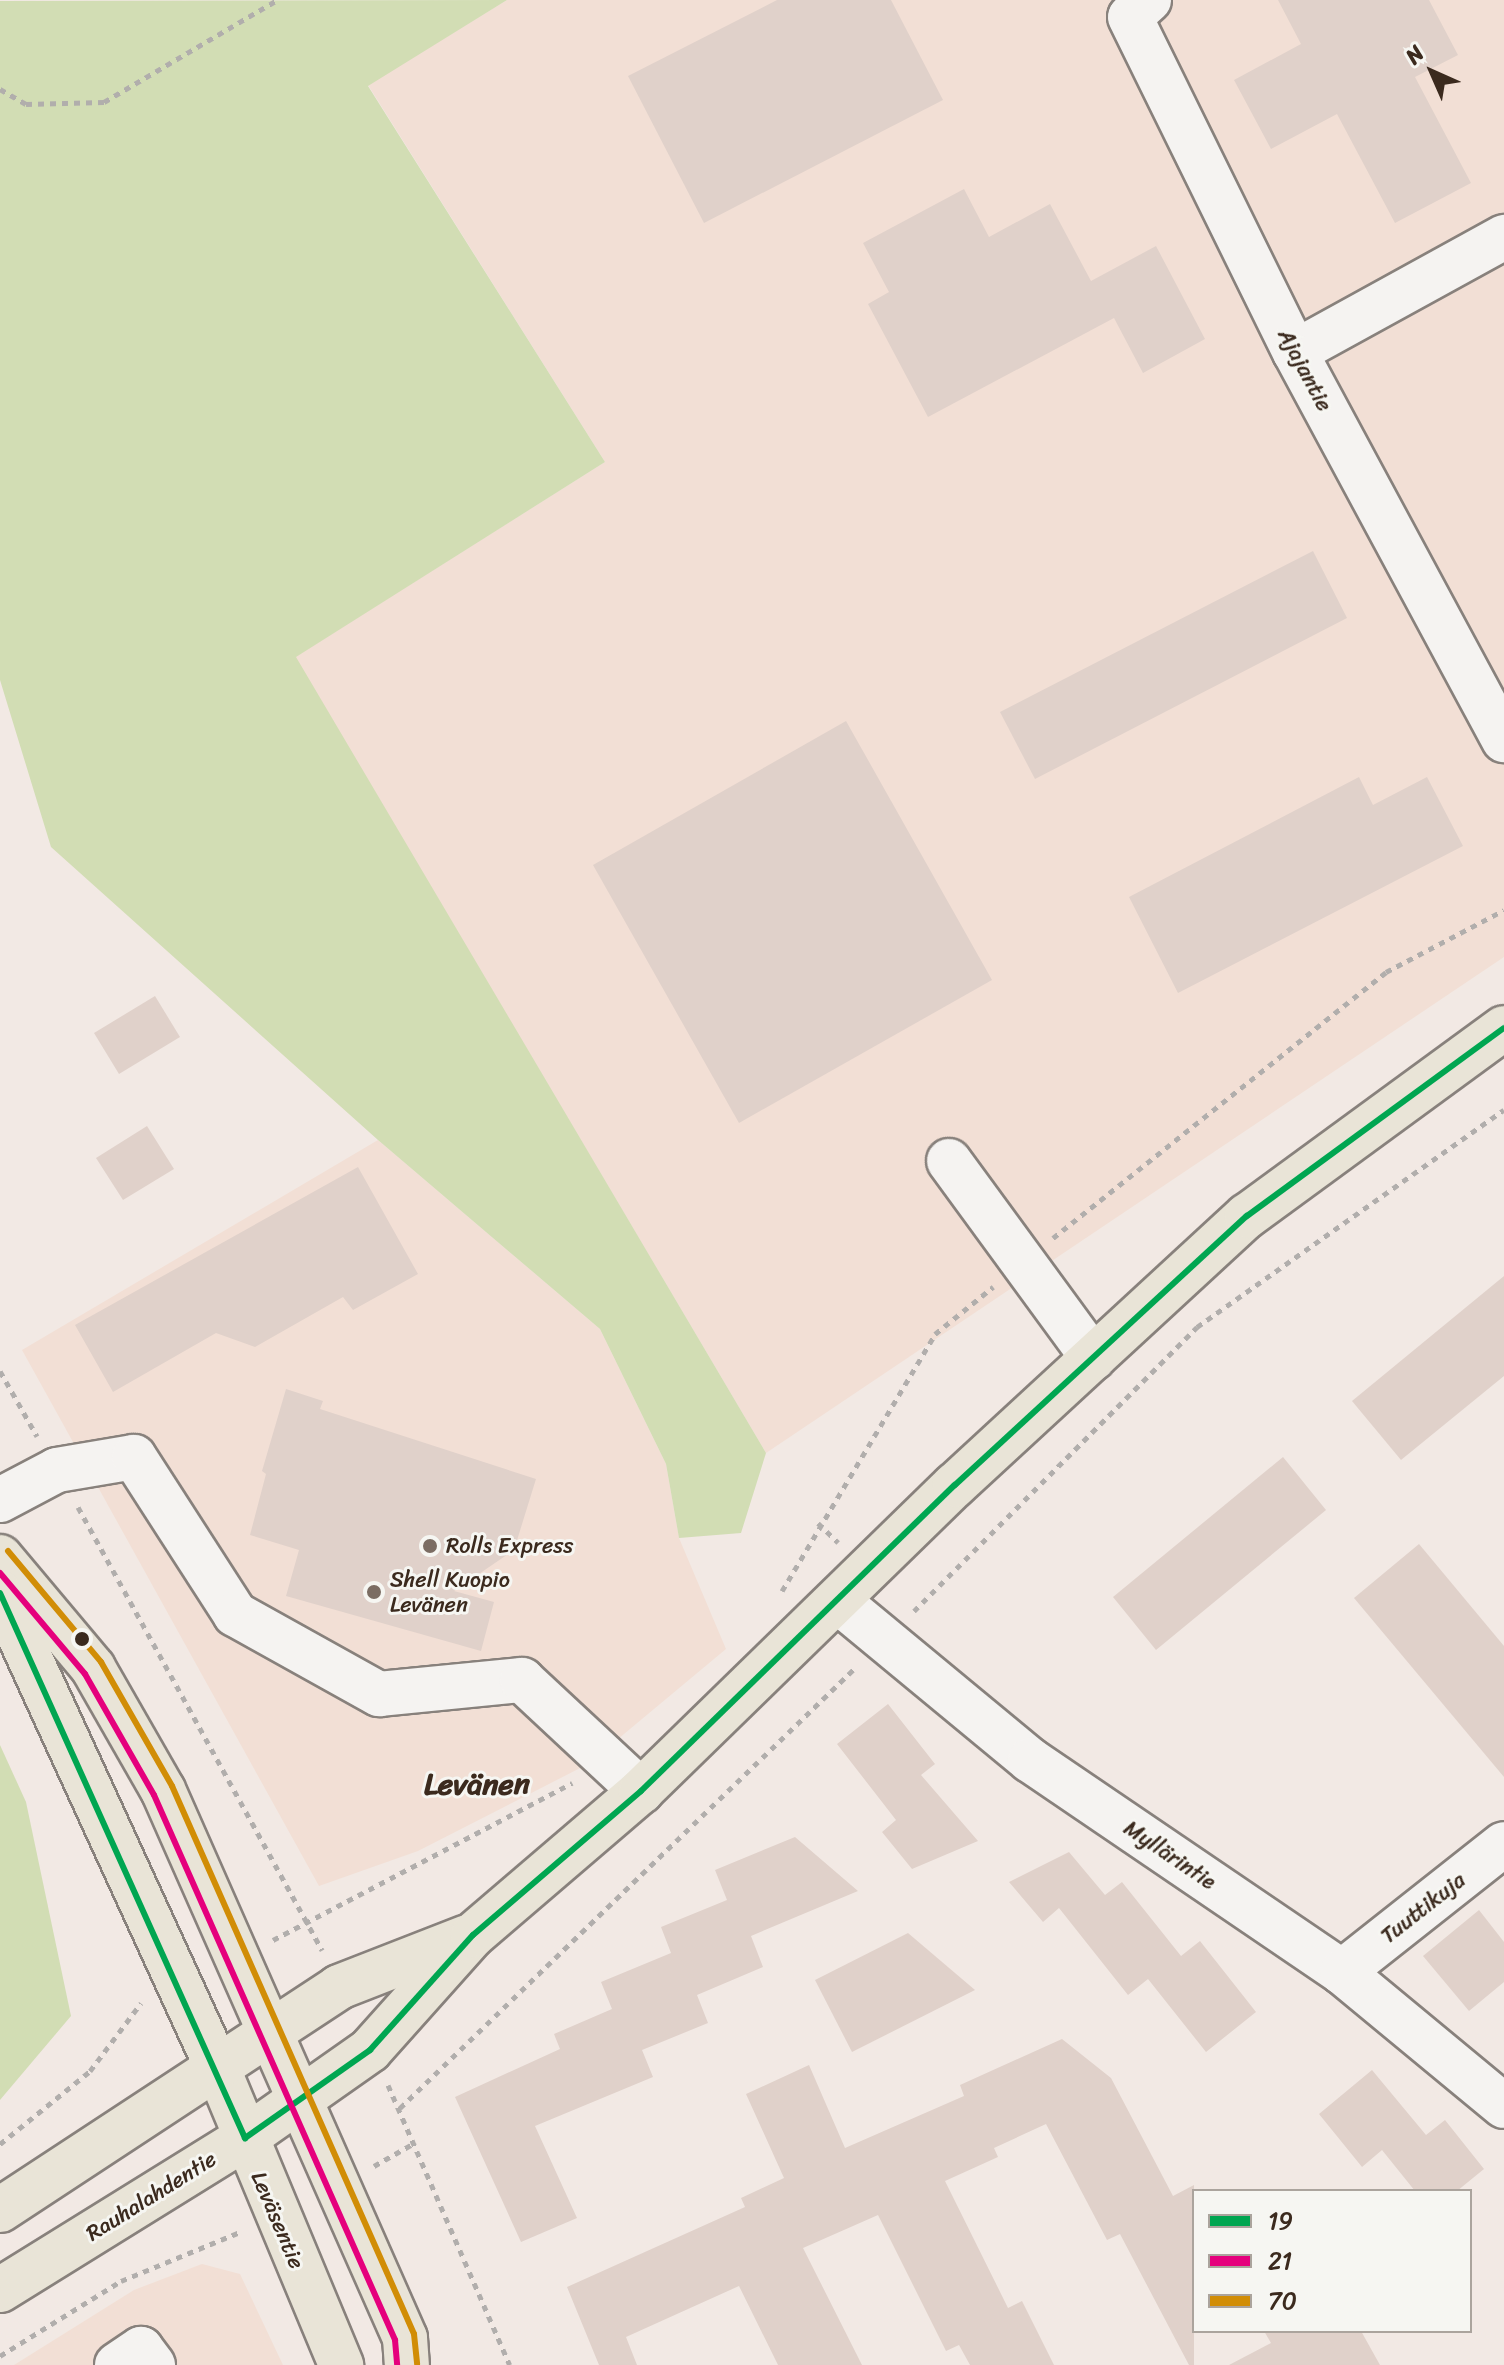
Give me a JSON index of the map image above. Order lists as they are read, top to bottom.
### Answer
{
  "streets": {
    "main road": ["Rauhalahdentie", "Leväsentie"],
    "street": ["Ajajantie", "Myllärintie", "Tuuttikuja"]
  },
  "crossings": [
    ["Myllärintie", "Tuuttikuja"],
    ["Myllärintie", "Rauhalahdentie"],
    ["Rauhalahdentie", "Leväsentie"]
  ],
  "districts": ["Levänen"],
  "places": ["Rolls Express", "Shell Kuopio Levänen"],
  "lines": ["transit line 19", "transit line 70", "transit line 21"],
  "legend": ["19", "21", "70"],
  "north": "top left"
}
